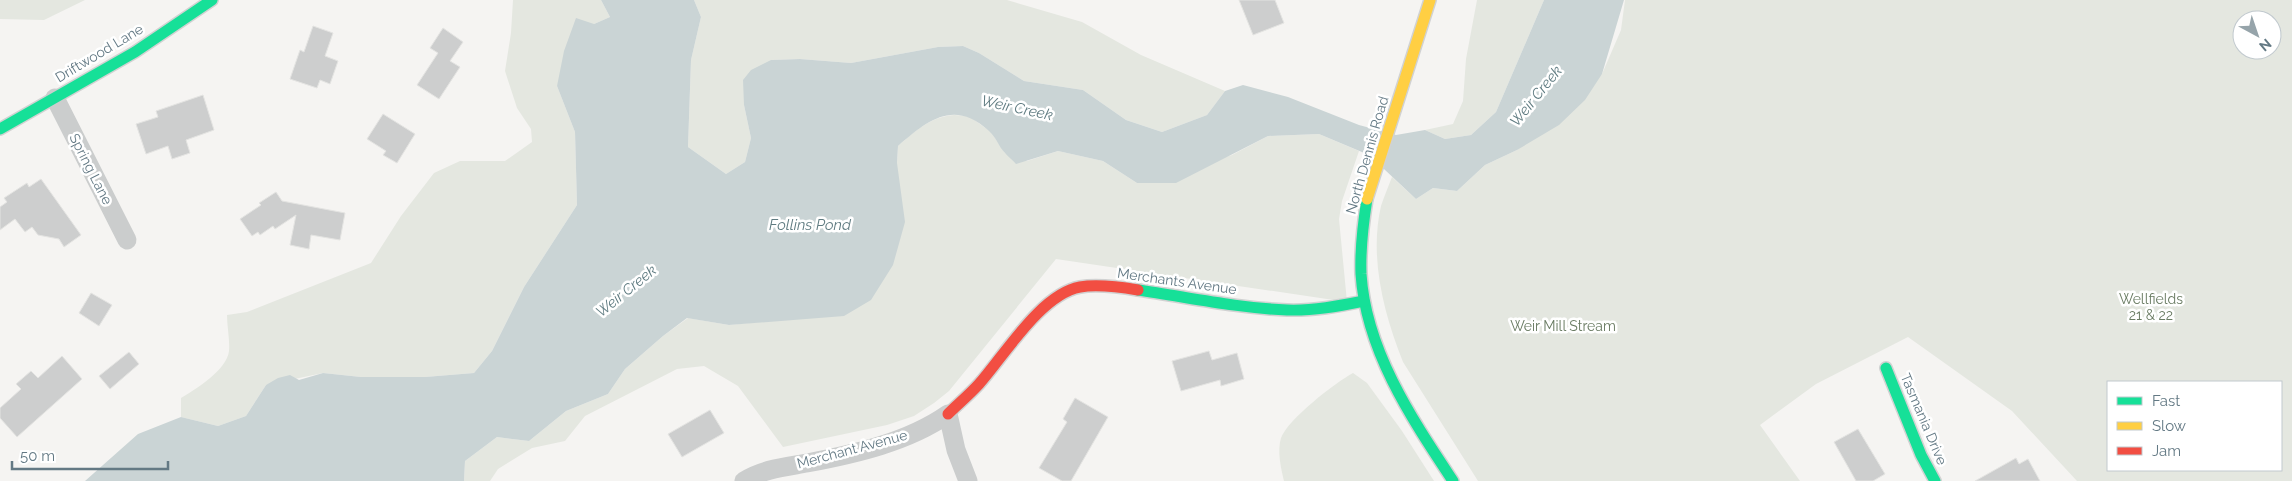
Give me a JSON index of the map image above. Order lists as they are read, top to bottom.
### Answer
{
  "streets": {
    "street": [
      "Driftwood Lane",
      "North Dennis Road",
      "Spring Lane",
      "Merchants Avenue",
      "Tasmania Drive",
      "Merchant Avenue"
    ]
  },
  "crossings": [
    ["Driftwood Lane", "Spring Lane"],
    ["North Dennis Road", "Merchants Avenue"],
    ["Merchants Avenue", "Merchant Avenue"]
  ],
  "water": ["Weir Creek", "Follins Pond"],
  "parks": ["Wellfields 21 & 22", "Weir Mill Stream"],
  "legend": ["Fast", "Slow", "Jam"],
  "scale_bar": "50 m",
  "north": "bottom right"
}
